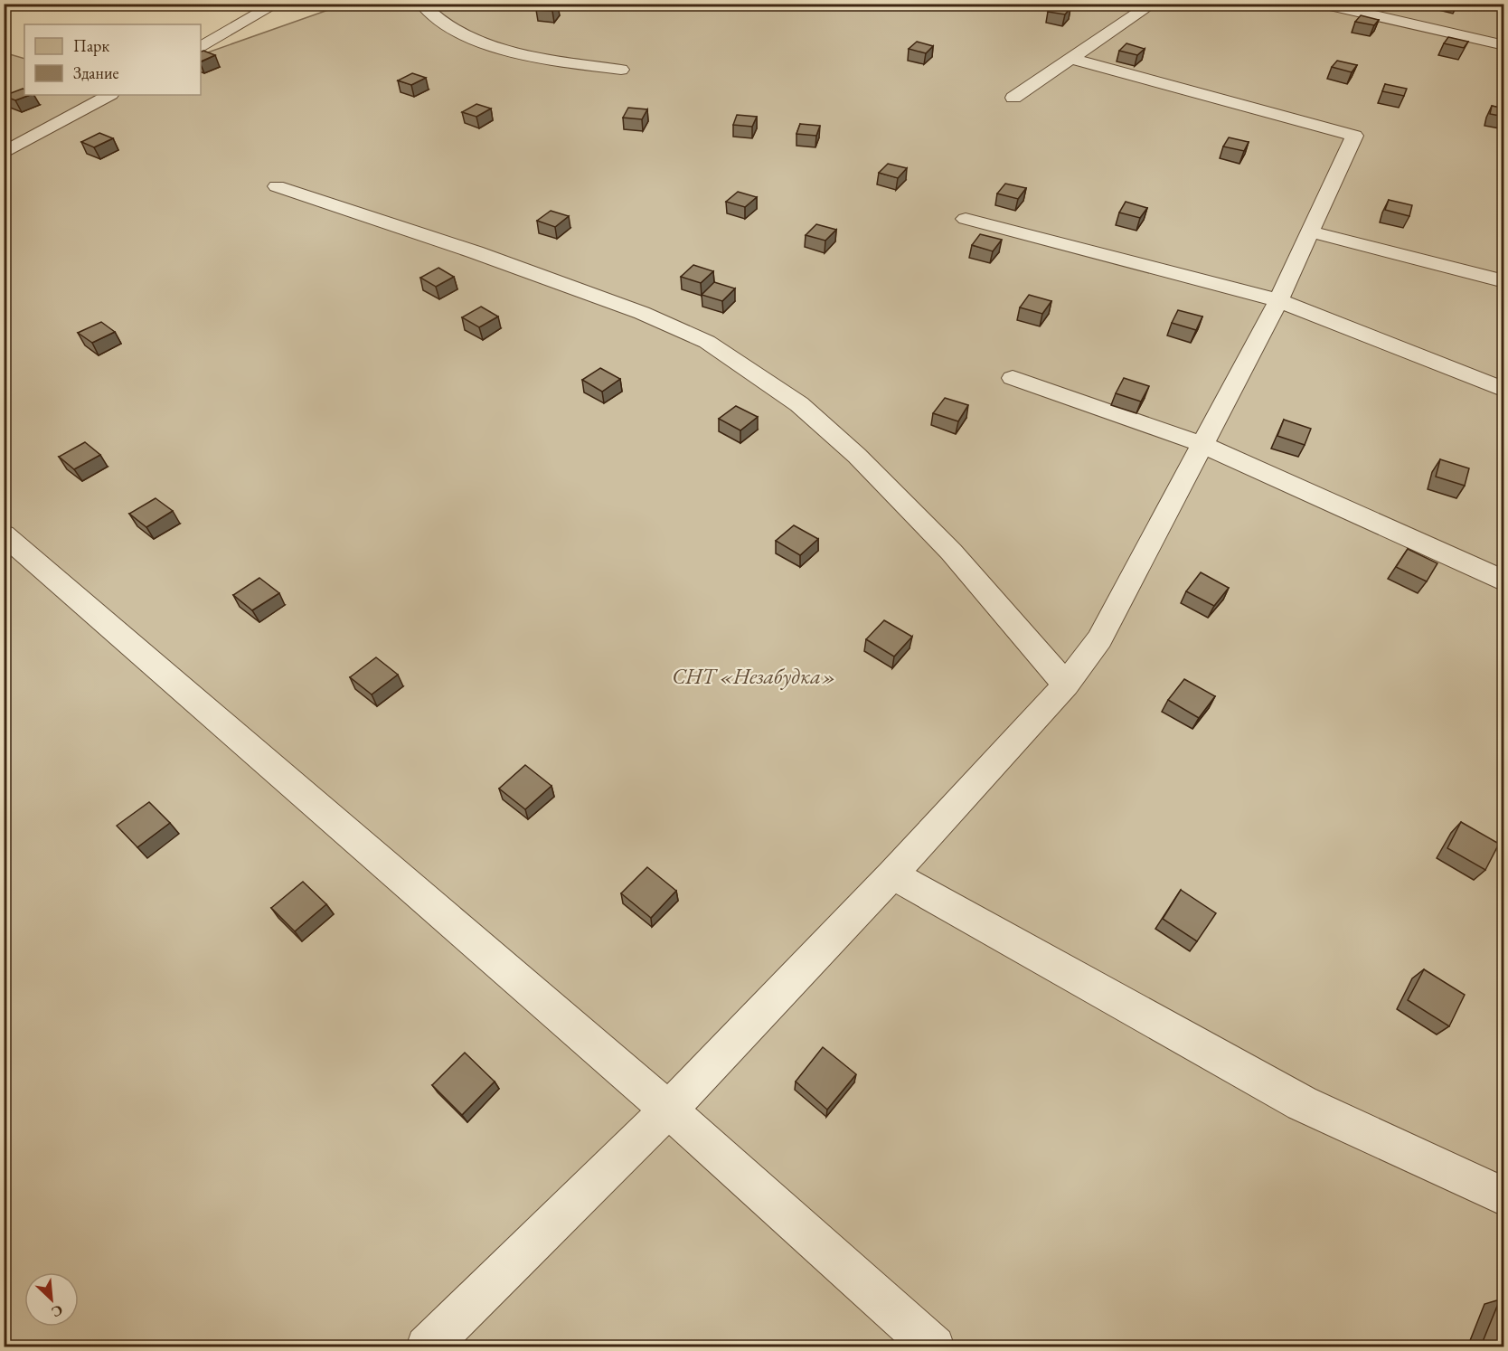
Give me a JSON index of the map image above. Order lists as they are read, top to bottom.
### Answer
{
  "parks": ["СНТ «Незабудка»"],
  "legend": ["Парк", "Здание"],
  "north": "bottom right"
}
